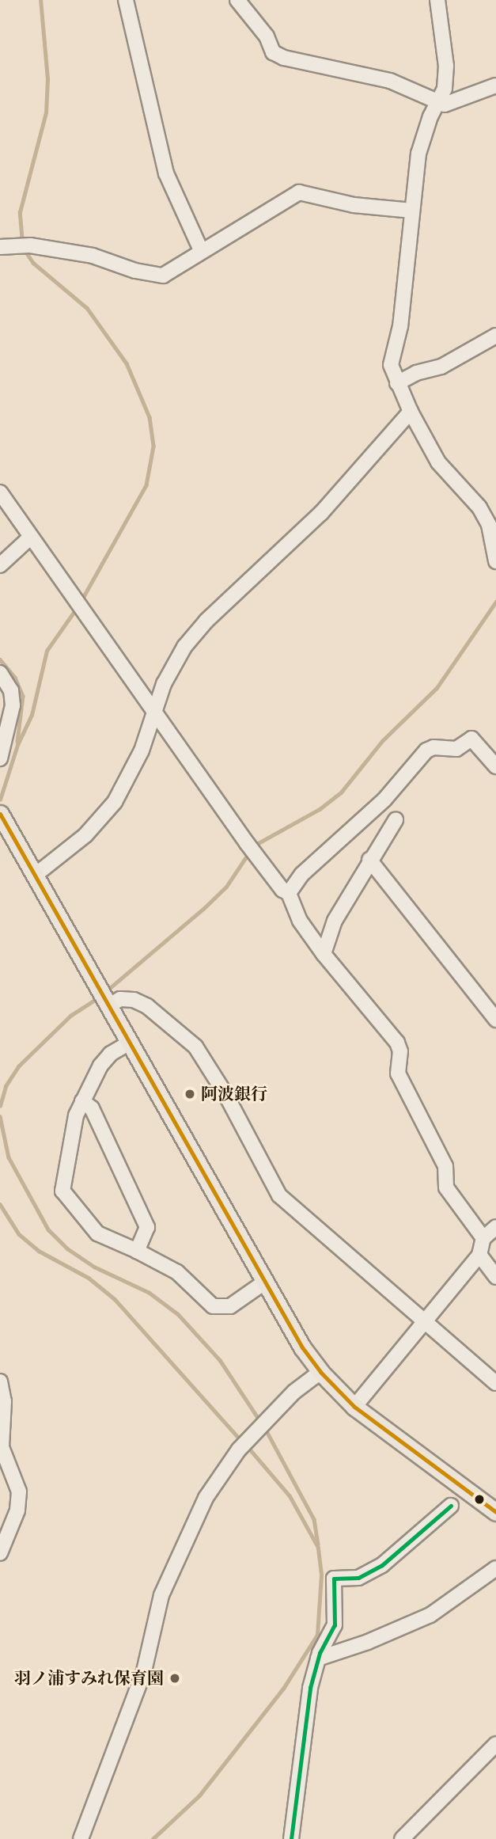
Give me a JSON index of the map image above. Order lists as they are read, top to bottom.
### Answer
{
  "places": ["阿波銀行", "羽ノ浦すみれ保育園"]
}
